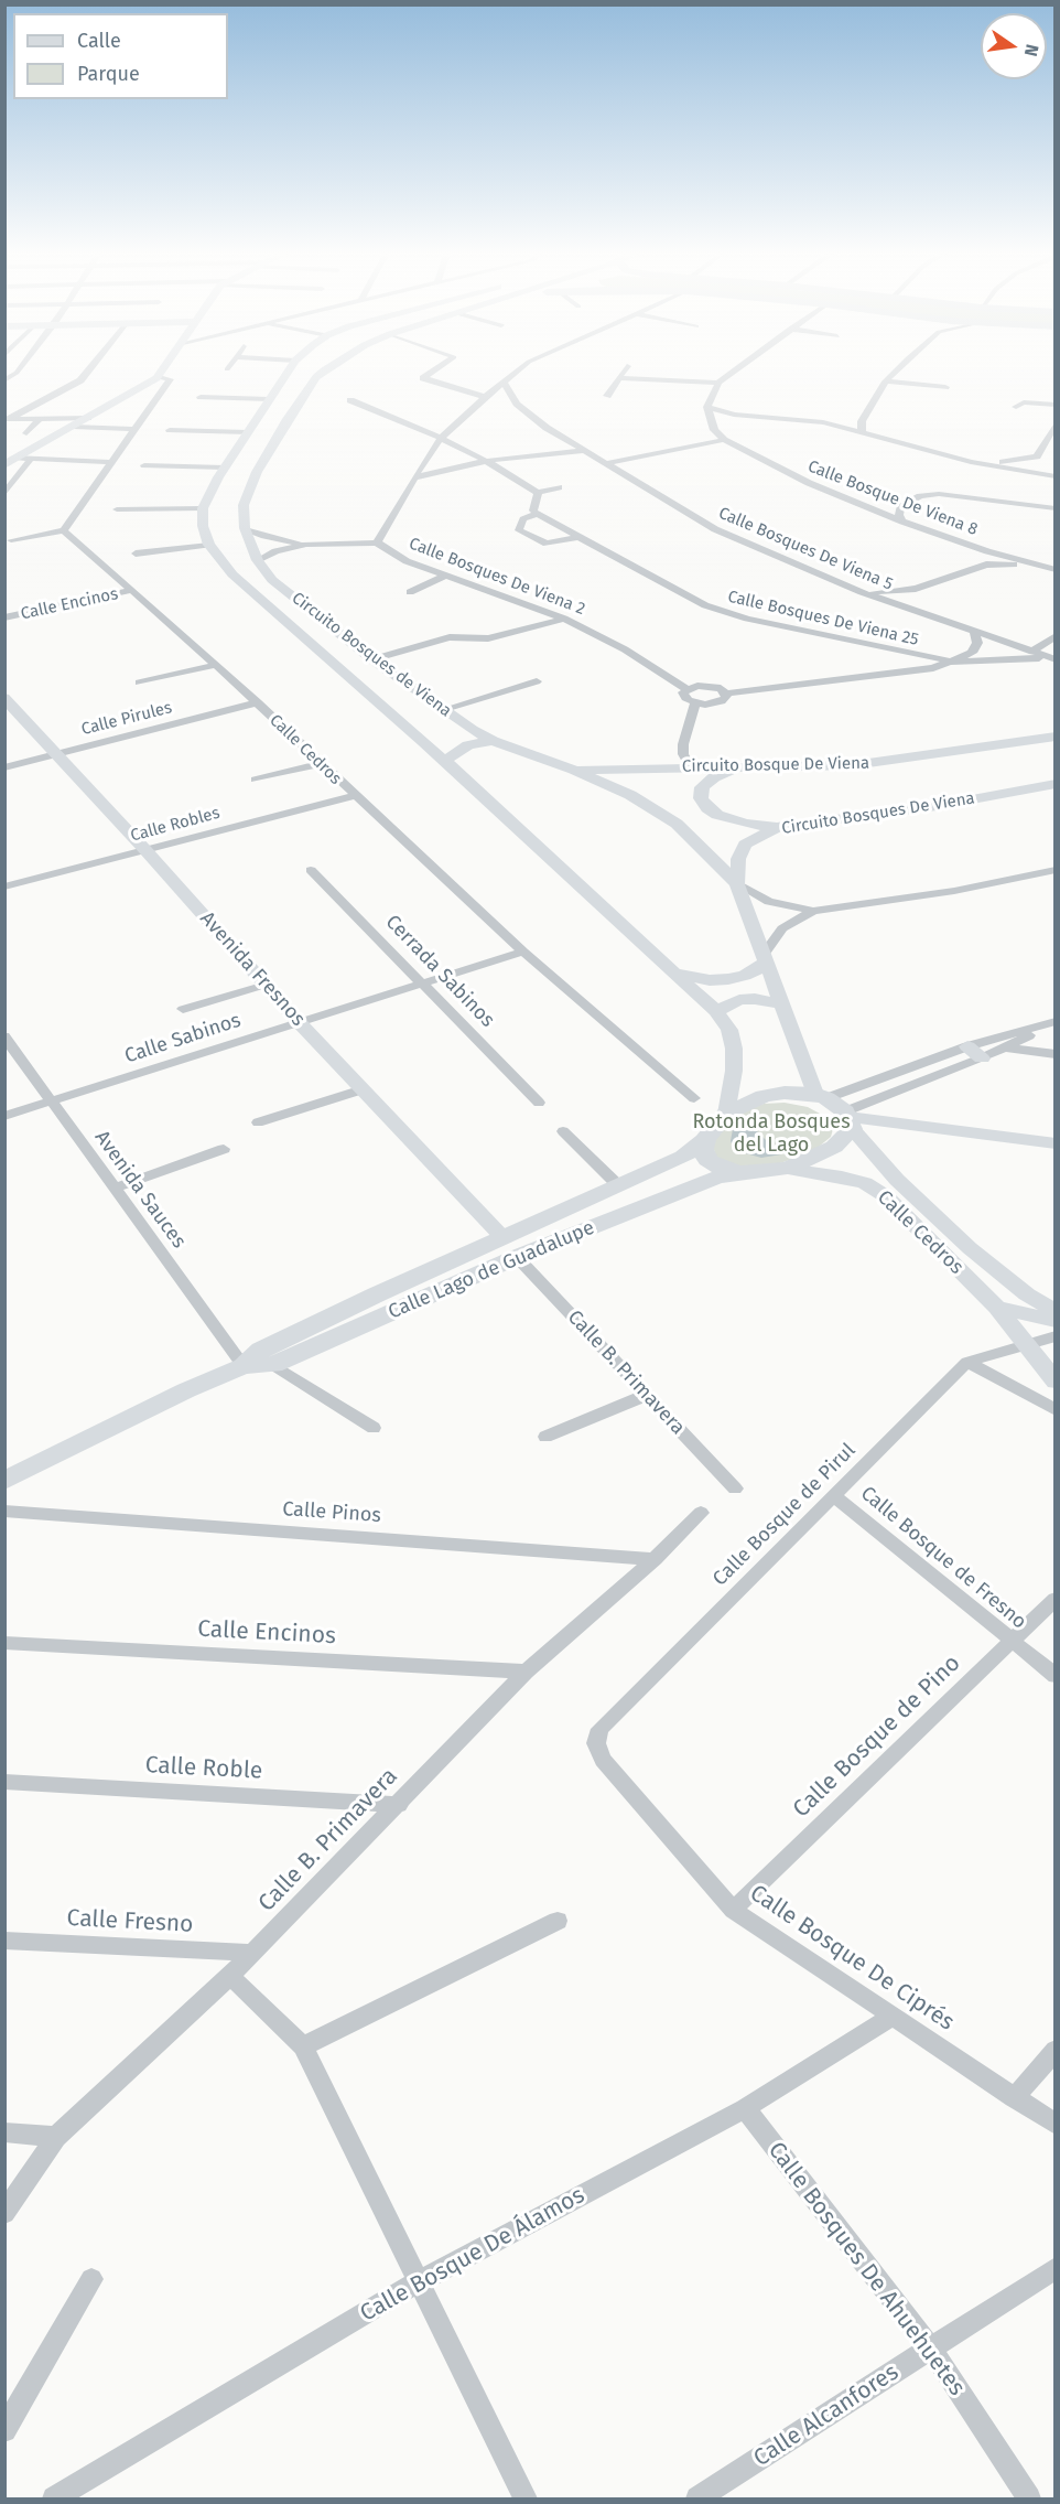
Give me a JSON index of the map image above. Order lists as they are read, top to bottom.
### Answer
{
  "streets": {
    "main road": [
      "Circuito Bosques de Viena",
      "Calle Cedros",
      "Circuito Bosque De Viena",
      "Circuito Bosques De Viena",
      "Avenida Fresnos",
      "Calle Lago de Guadalupe"
    ],
    "street": [
      "Calle Bosque De Viena 8",
      "Calle Bosques De Viena 5",
      "Calle Bosques De Viena 2",
      "Calle Encinos",
      "Calle Bosques De Viena 25",
      "Calle Pirules",
      "Calle Robles",
      "Cerrada Sabinos",
      "Calle Sabinos",
      "Avenida Sauces",
      "Calle B. Primavera",
      "Calle Pinos",
      "Calle Bosque de Pirul",
      "Calle Bosque de Fresno",
      "Calle Bosque de Pino",
      "Calle Roble",
      "Calle Fresno",
      "Calle Bosque De Ciprés",
      "Calle Bosque De Álamos",
      "Calle Bosques De Ahuehuetes",
      "Calle Alcanfores"
    ]
  },
  "crossings": [
    ["Calle Bosques De Viena 5", "Calle Bosques De Viena 2"],
    ["Calle Encinos", "Calle Cedros"],
    ["Calle Encinos", "Calle B. Primavera"],
    ["Circuito Bosques de Viena", "Circuito Bosque De Viena"],
    ["Circuito Bosques de Viena", "Circuito Bosques De Viena"],
    ["Circuito Bosques de Viena", "Calle Lago de Guadalupe"],
    ["Calle Pirules", "Calle Cedros"],
    ["Calle Pirules", "Avenida Fresnos"],
    ["Calle Cedros", "Calle Robles"],
    ["Calle Cedros", "Calle Sabinos"],
    ["Calle Cedros", "Calle Bosque de Pirul"],
    ["Calle Robles", "Avenida Fresnos"],
    ["Avenida Fresnos", "Calle Sabinos"],
    ["Avenida Fresnos", "Calle Lago de Guadalupe"],
    ["Avenida Fresnos", "Calle B. Primavera"],
    ["Cerrada Sabinos", "Calle Sabinos"],
    ["Calle Sabinos", "Avenida Sauces"],
    ["Avenida Sauces", "Calle Lago de Guadalupe"],
    ["Calle Lago de Guadalupe", "Calle B. Primavera"],
    ["Calle B. Primavera", "Calle Pinos"],
    ["Calle B. Primavera", "Calle Roble"],
    ["Calle B. Primavera", "Calle Fresno"],
    ["Calle Bosque de Pirul", "Calle Bosque de Fresno"],
    ["Calle Bosque de Pirul", "Calle Bosque De Ciprés"],
    ["Calle Bosque de Fresno", "Calle Bosque de Pino"],
    ["Calle Bosque de Pino", "Calle Bosque De Ciprés"],
    ["Calle Bosque De Ciprés", "Calle Bosque De Álamos"],
    ["Calle Bosque De Álamos", "Calle Bosques De Ahuehuetes"],
    ["Calle Bosques De Ahuehuetes", "Calle Alcanfores"]
  ],
  "parks": ["Rotonda Bosques del Lago"],
  "legend": ["Calle", "Parque"],
  "north": "right"
}
